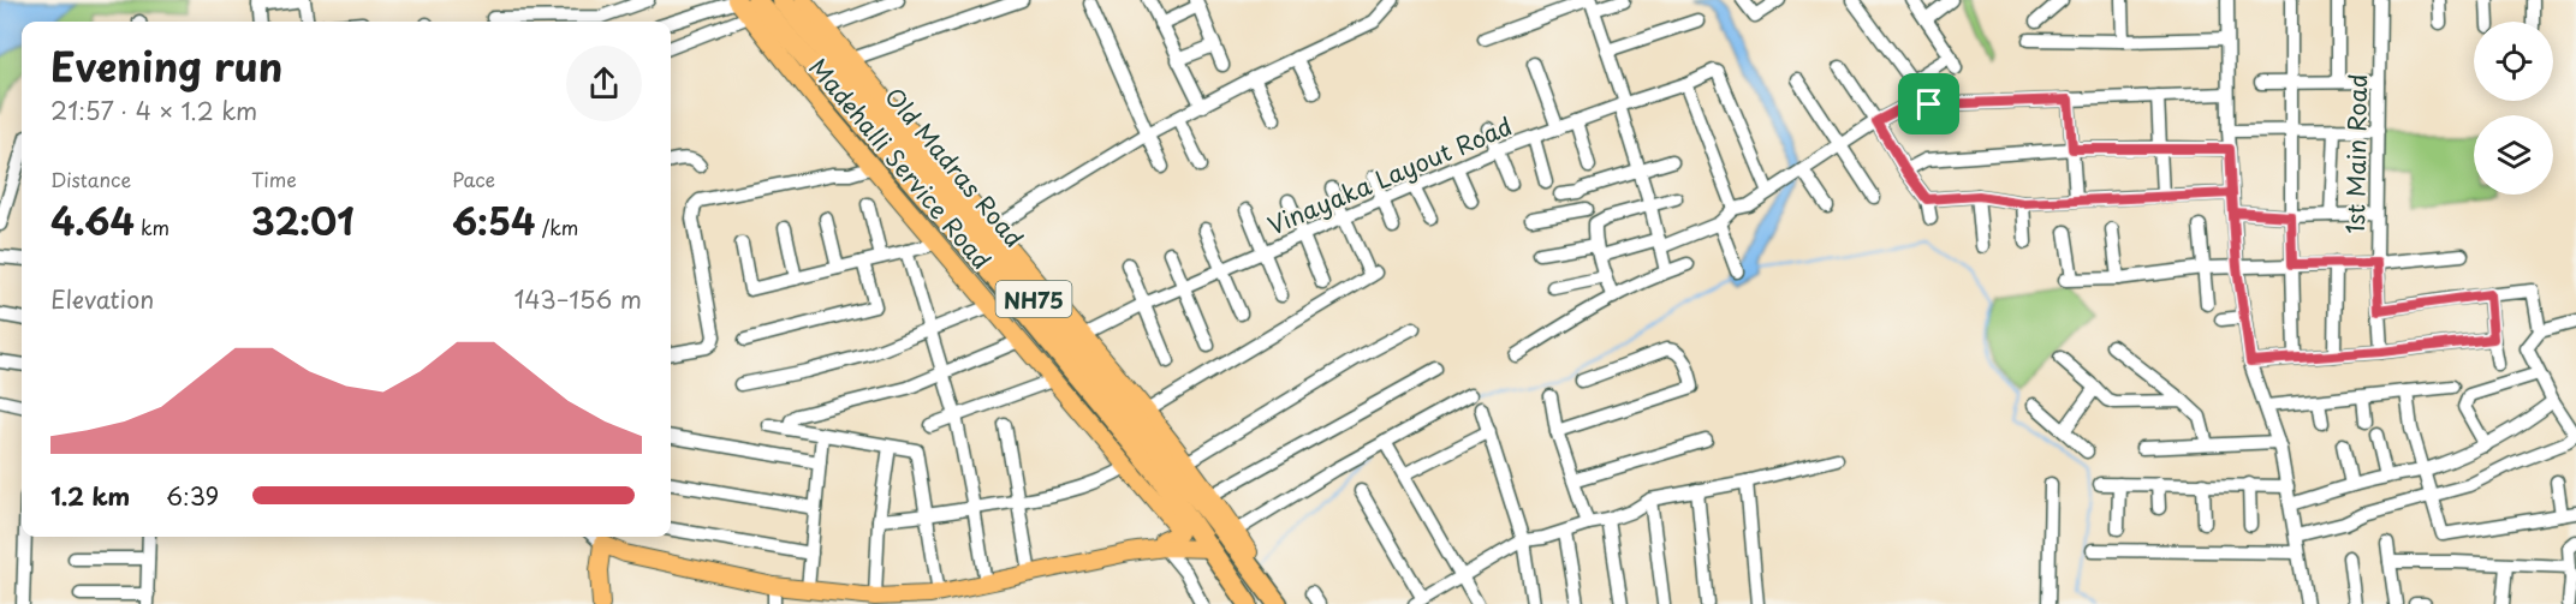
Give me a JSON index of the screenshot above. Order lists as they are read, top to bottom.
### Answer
{
  "streets": {
    "highway": ["Old Madras Road", "NH75"],
    "main road": ["Madehalli Service Road"],
    "street": ["1st Main Road", "Vinayaka Layout Road"]
  },
  "crossings": [
    ["Madehalli Service Road", "Old Madras Road"]
  ],
  "page": {
    "heading": ["Evening run", "21:57 · 4 × 1.2 km"],
    "stats": [
      ["Distance", "4.64 km"],
      ["Time", "32:01"],
      ["Pace", "6:54 /km"]
    ],
    "chart": ["Elevation", "143–156 m"],
    "list": [
      {
        "name": "1.2 km",
        "note": "6:39"
      }
    ]
  }
}
